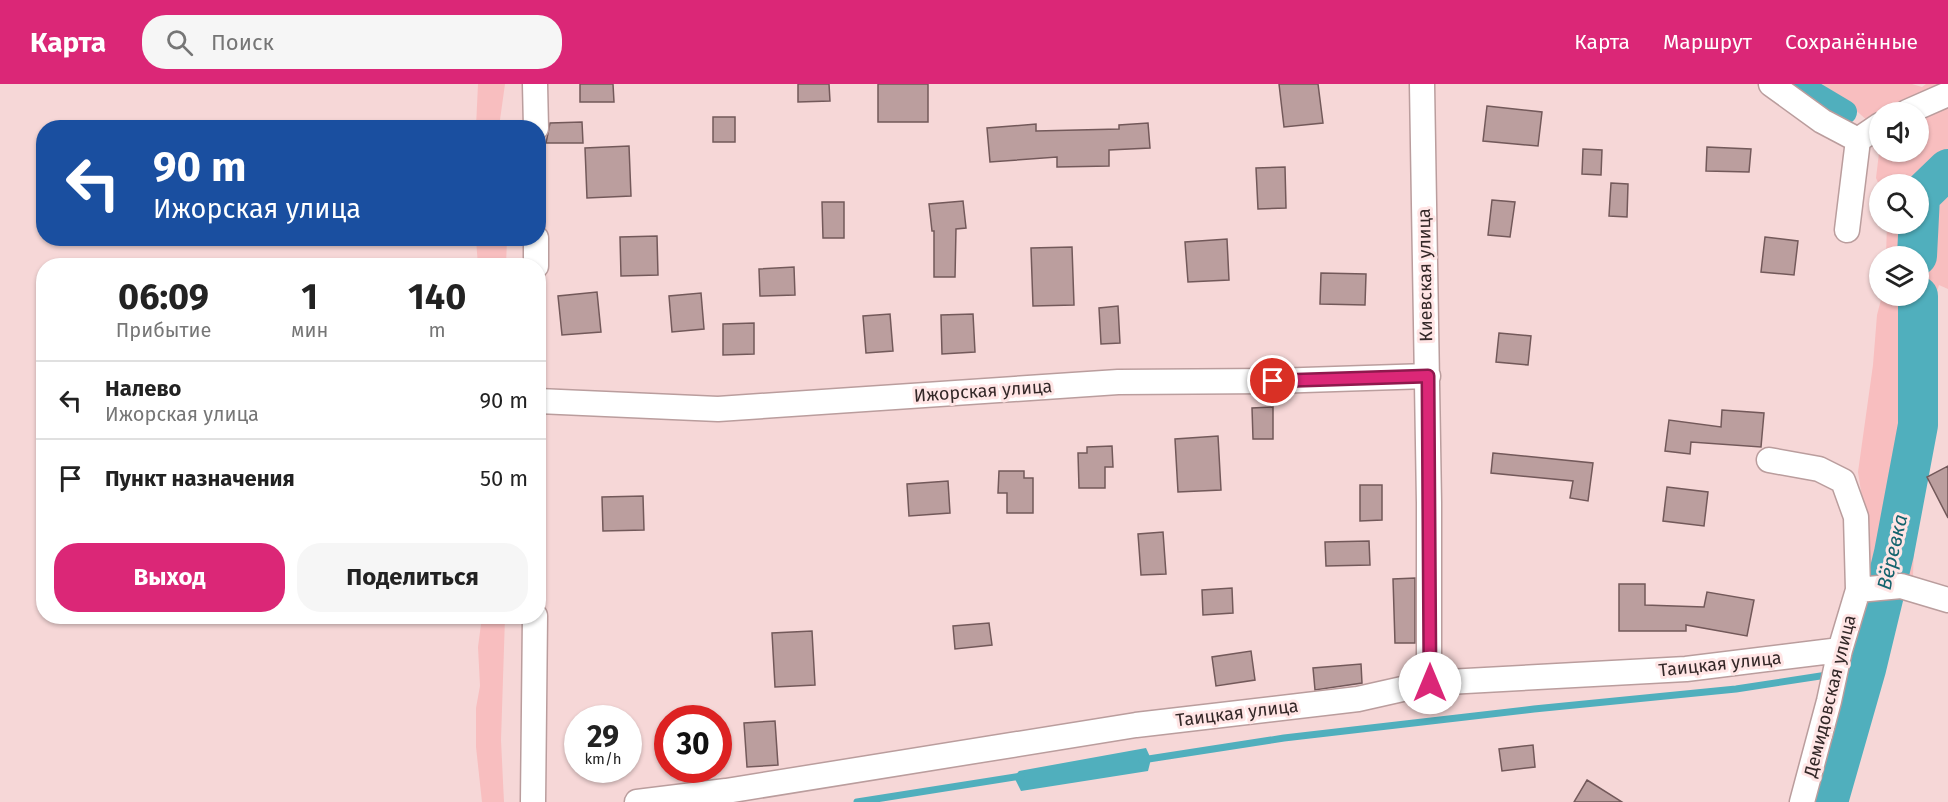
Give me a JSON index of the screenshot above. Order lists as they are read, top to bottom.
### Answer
{
  "streets": {
    "street": [
      "Киевская улица",
      "Ижорская улица",
      "Таицкая улица",
      "Демидовская улица"
    ]
  },
  "crossings": [
    ["Киевская улица", "Ижорская улица"],
    ["Киевская улица", "Таицкая улица"],
    ["Таицкая улица", "Демидовская улица"]
  ],
  "water": ["Вёревка"],
  "page": {
    "header": "Карта",
    "search": "Поиск",
    "nav": ["Карта", "Маршрут", "Сохранённые"],
    "turn": ["90 m", "Ижорская улица"],
    "eta": [
      "06:09",
      "Прибытие",
      "1",
      "мин",
      "140",
      "m"
    ],
    "list": [
      {
        "name": "Налево",
        "note": "Ижорская улица",
        "value": "90 m"
      },
      {
        "name": "Пункт назначения",
        "value": "50 m"
      }
    ],
    "buttons": ["Выход", "Поделиться"],
    "speed": "29 km/h",
    "limit": "30"
  }
}
